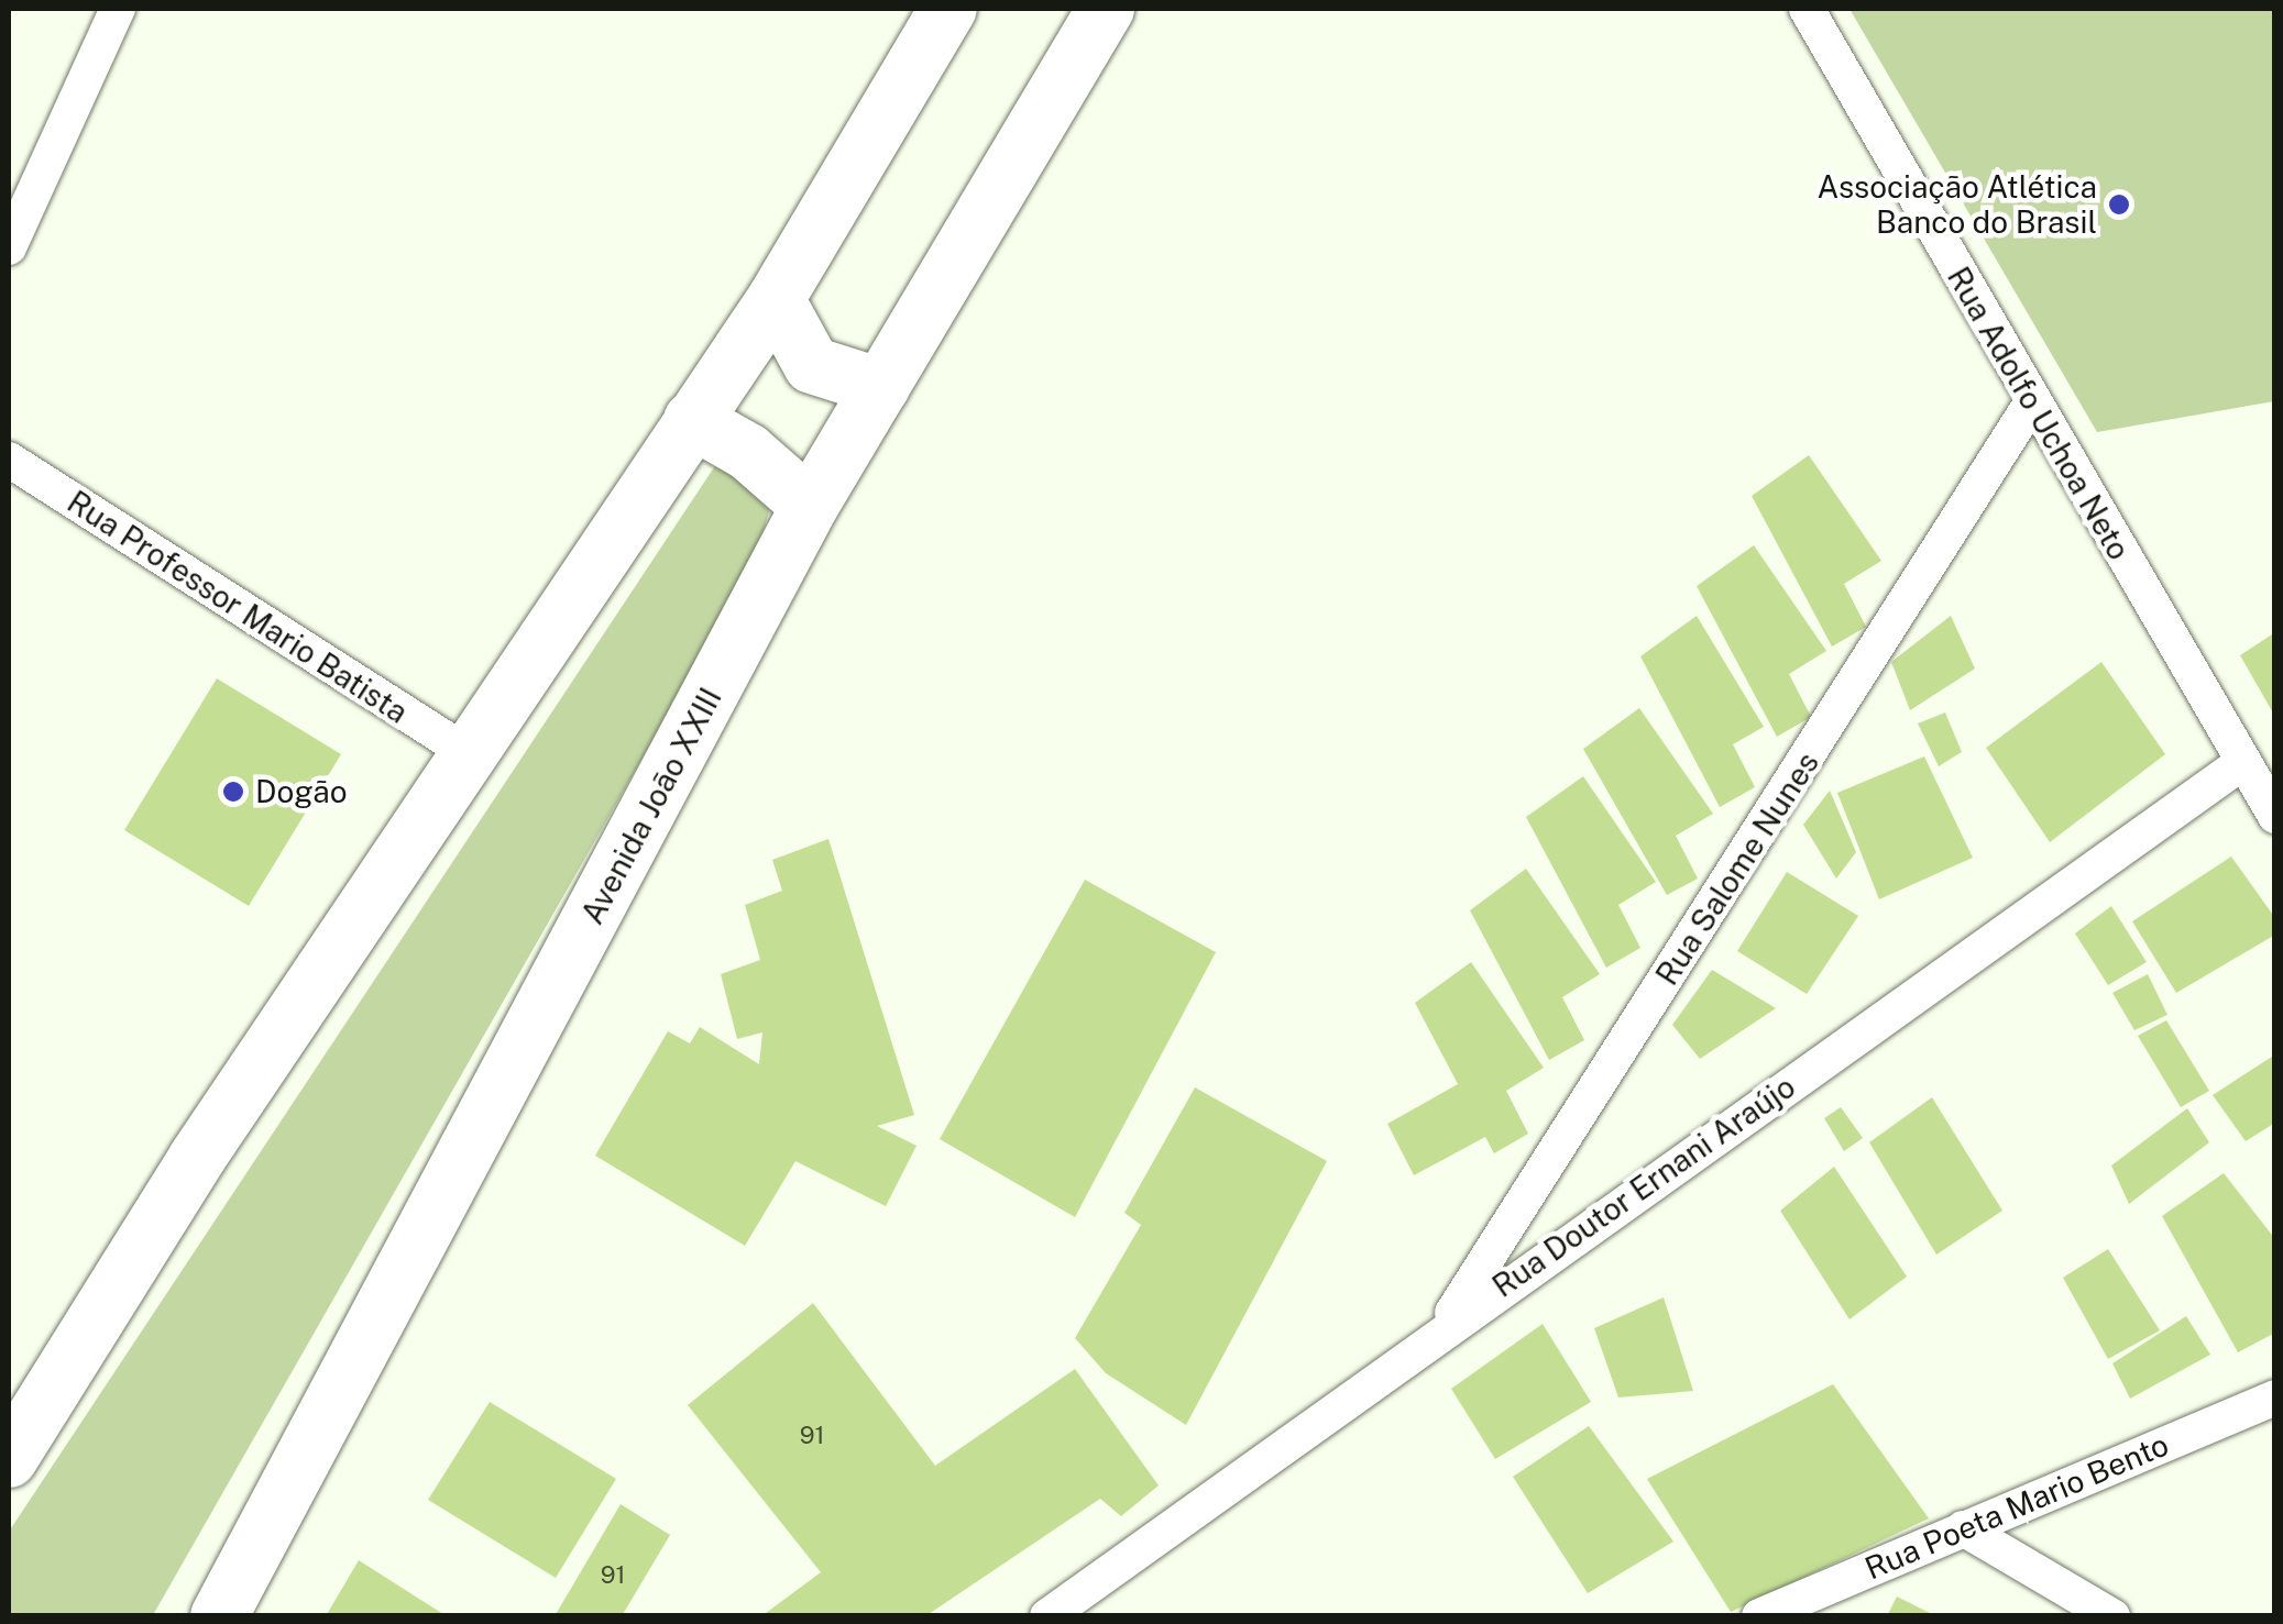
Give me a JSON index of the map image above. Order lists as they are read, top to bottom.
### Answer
{
  "streets": {
    "main road": ["Avenida João XXIII"],
    "street": [
      "Rua Adolfo Uchoa Neto",
      "Rua Professor Mario Batista",
      "Rua Salome Nunes",
      "Rua Doutor Ernani Araújo",
      "Rua Poeta Mario Bento"
    ]
  },
  "crossings": [
    ["Rua Adolfo Uchoa Neto", "Rua Salome Nunes"],
    ["Rua Adolfo Uchoa Neto", "Rua Doutor Ernani Araújo"],
    ["Rua Salome Nunes", "Rua Doutor Ernani Araújo"]
  ],
  "places": ["Associação Atlética Banco do Brasil", "Dogão"],
  "house_numbers": ["91", "91"]
}
